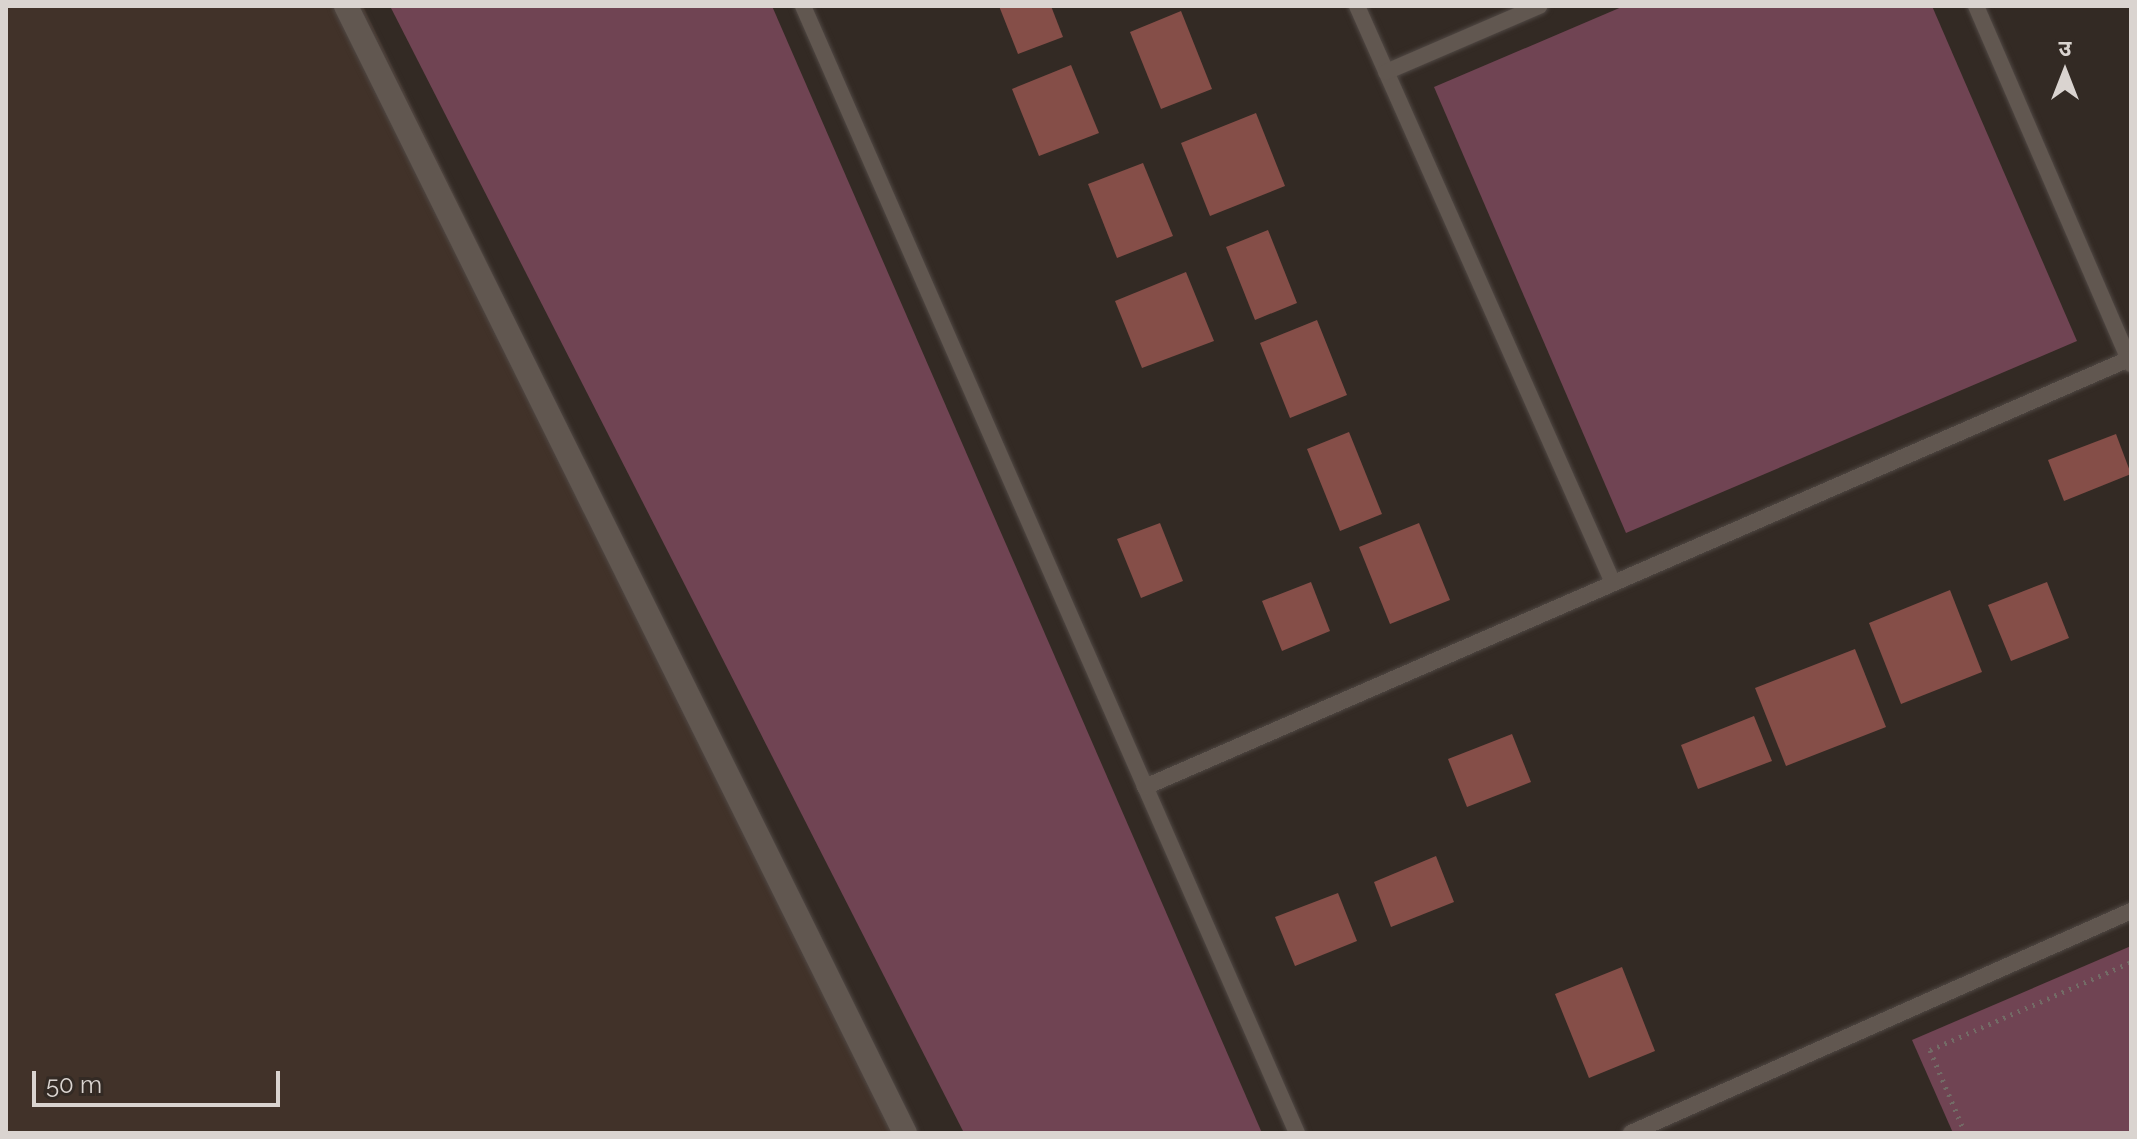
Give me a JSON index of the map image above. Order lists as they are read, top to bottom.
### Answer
{
  "scale_bar": "50 m",
  "north": "top"
}
